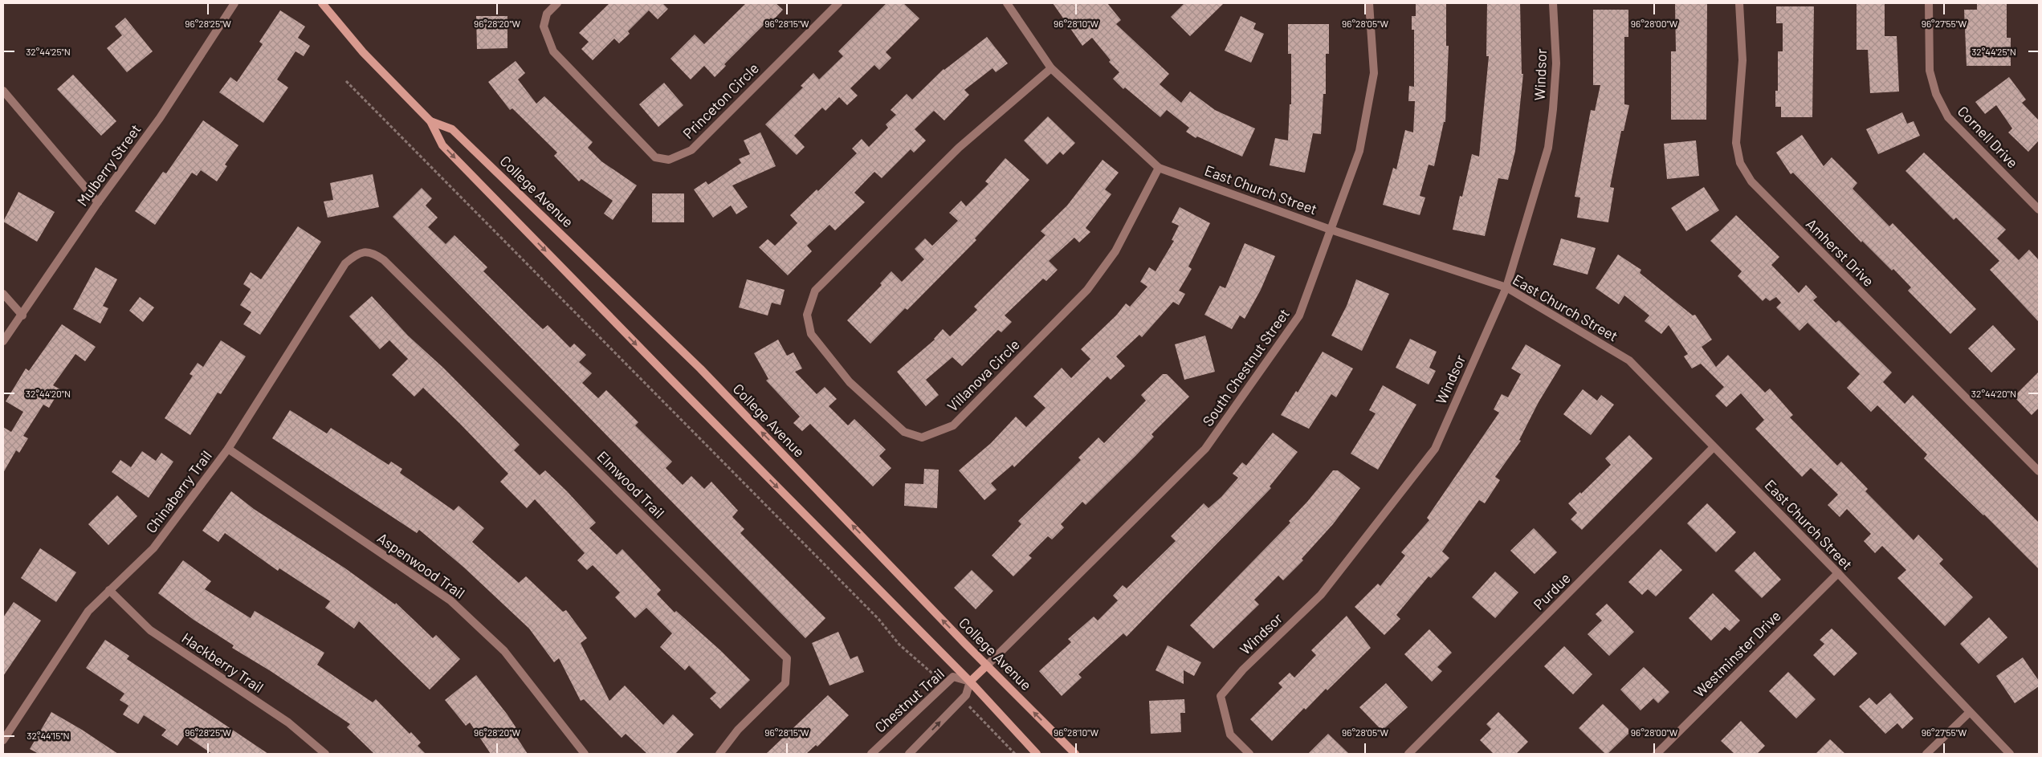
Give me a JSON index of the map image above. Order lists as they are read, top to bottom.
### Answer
{
  "streets": {
    "main road": ["College Avenue"],
    "street": [
      "Windsor",
      "Princeton Circle",
      "Cornell Drive",
      "Mulberry Street",
      "East Church Street",
      "Amherst Drive",
      "South Chestnut Street",
      "Villanova Circle",
      "Elmwood Trail",
      "Chinaberry Trail",
      "Aspenwood Trail",
      "Purdue",
      "Westminster Drive",
      "Hackberry Trail",
      "Chestnut Trail"
    ]
  },
  "crossings": [
    ["Windsor", "East Church Street"],
    ["East Church Street", "South Chestnut Street"],
    ["East Church Street", "Villanova Circle"],
    ["East Church Street", "Purdue"],
    ["East Church Street", "Westminster Drive"],
    ["College Avenue", "South Chestnut Street"],
    ["College Avenue", "Chestnut Trail"],
    ["Elmwood Trail", "Chinaberry Trail"],
    ["Chinaberry Trail", "Aspenwood Trail"],
    ["Chinaberry Trail", "Hackberry Trail"]
  ],
  "coordinates": [
    "96°28'25\"W",
    "96°28'20\"W",
    "96°28'15\"W",
    "96°28'10\"W",
    "96°28'05\"W",
    "96°28'00\"W",
    "96°27'55\"W",
    "32°44'25\"N",
    "32°44'20\"N",
    "32°44'15\"N"
  ]
}
